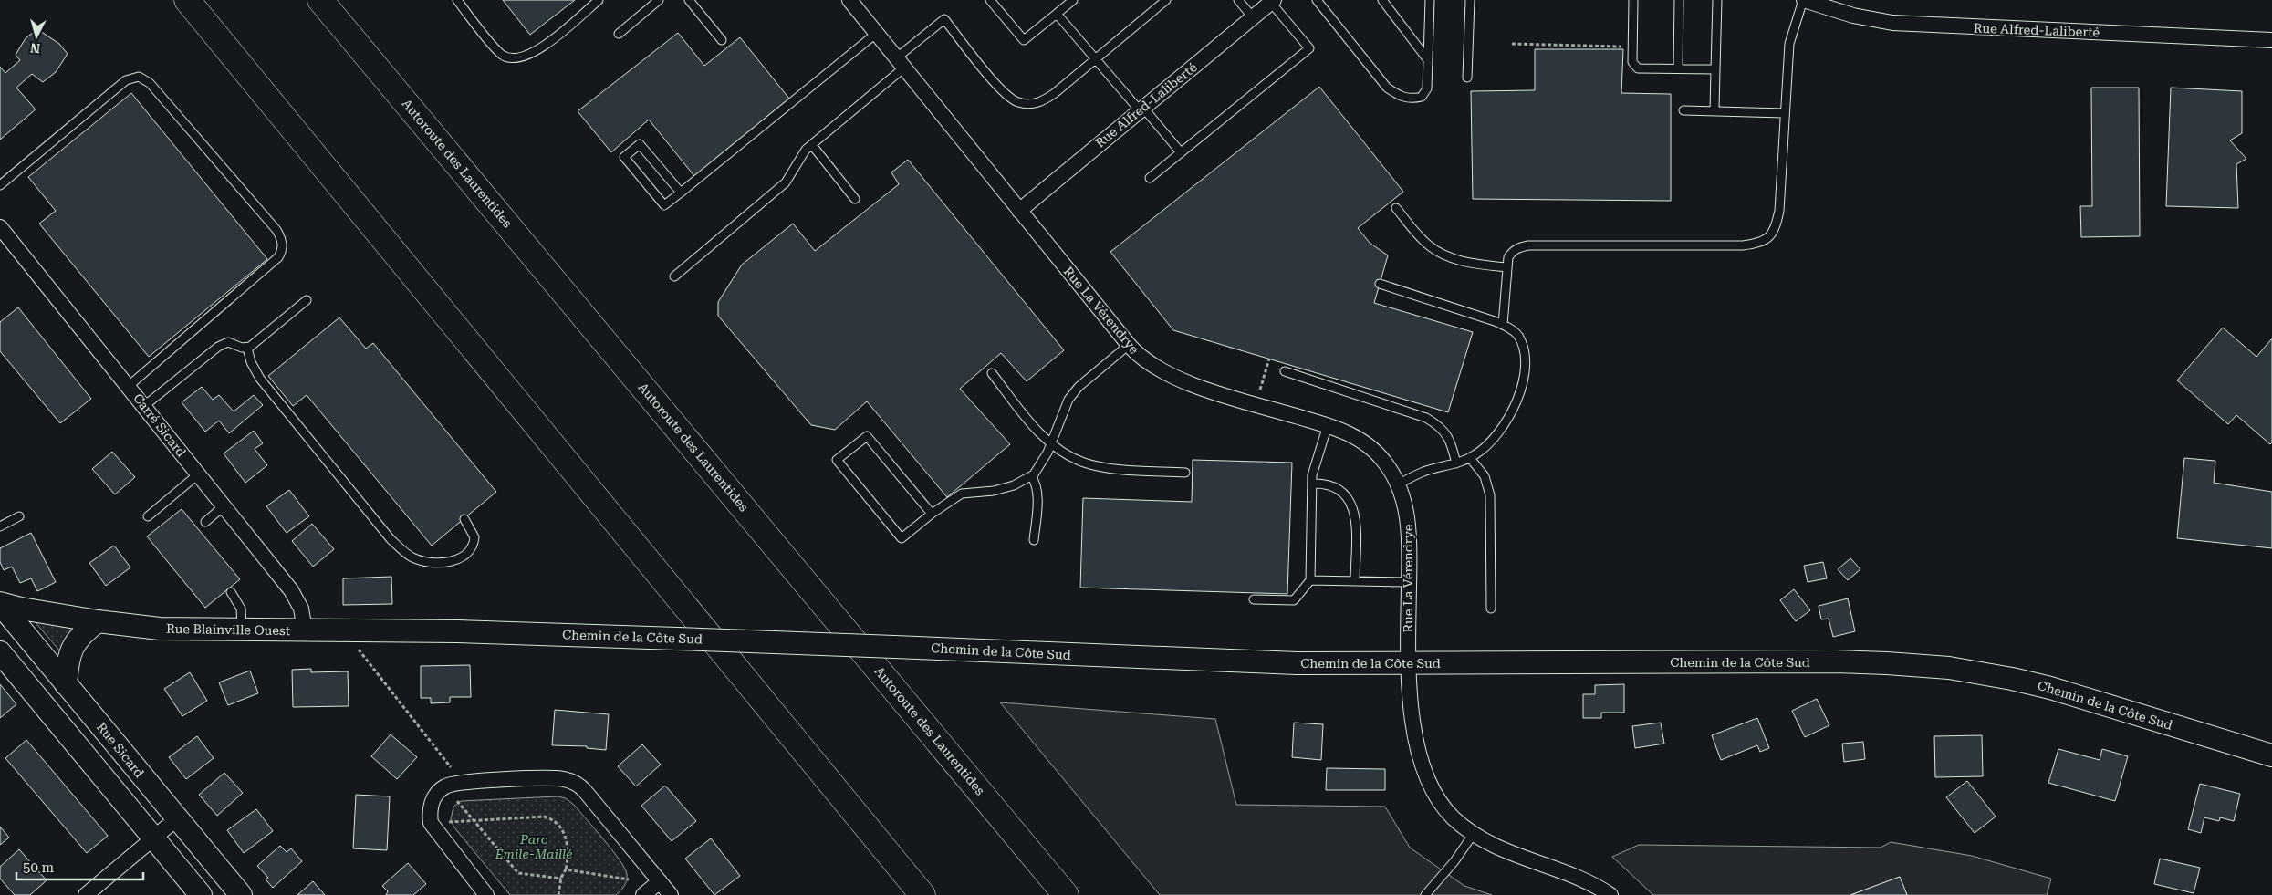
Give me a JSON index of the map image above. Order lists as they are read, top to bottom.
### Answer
{
  "streets": {
    "highway": ["Autoroute des Laurentides"],
    "street": [
      "Rue Alfred-Laliberté",
      "Rue La Vérendrye",
      "Carré Sicard",
      "Rue Blainville Ouest",
      "Chemin de la Côte Sud",
      "Rue Sicard"
    ]
  },
  "crossings": [
    ["Rue Alfred-Laliberté", "Rue La Vérendrye"],
    ["Rue La Vérendrye", "Chemin de la Côte Sud"],
    ["Carré Sicard", "Rue Blainville Ouest"],
    ["Rue Blainville Ouest", "Chemin de la Côte Sud"],
    ["Rue Blainville Ouest", "Rue Sicard"]
  ],
  "parks": ["Parc Émile-Maillé"],
  "scale_bar": "50 m",
  "north": "bottom"
}
